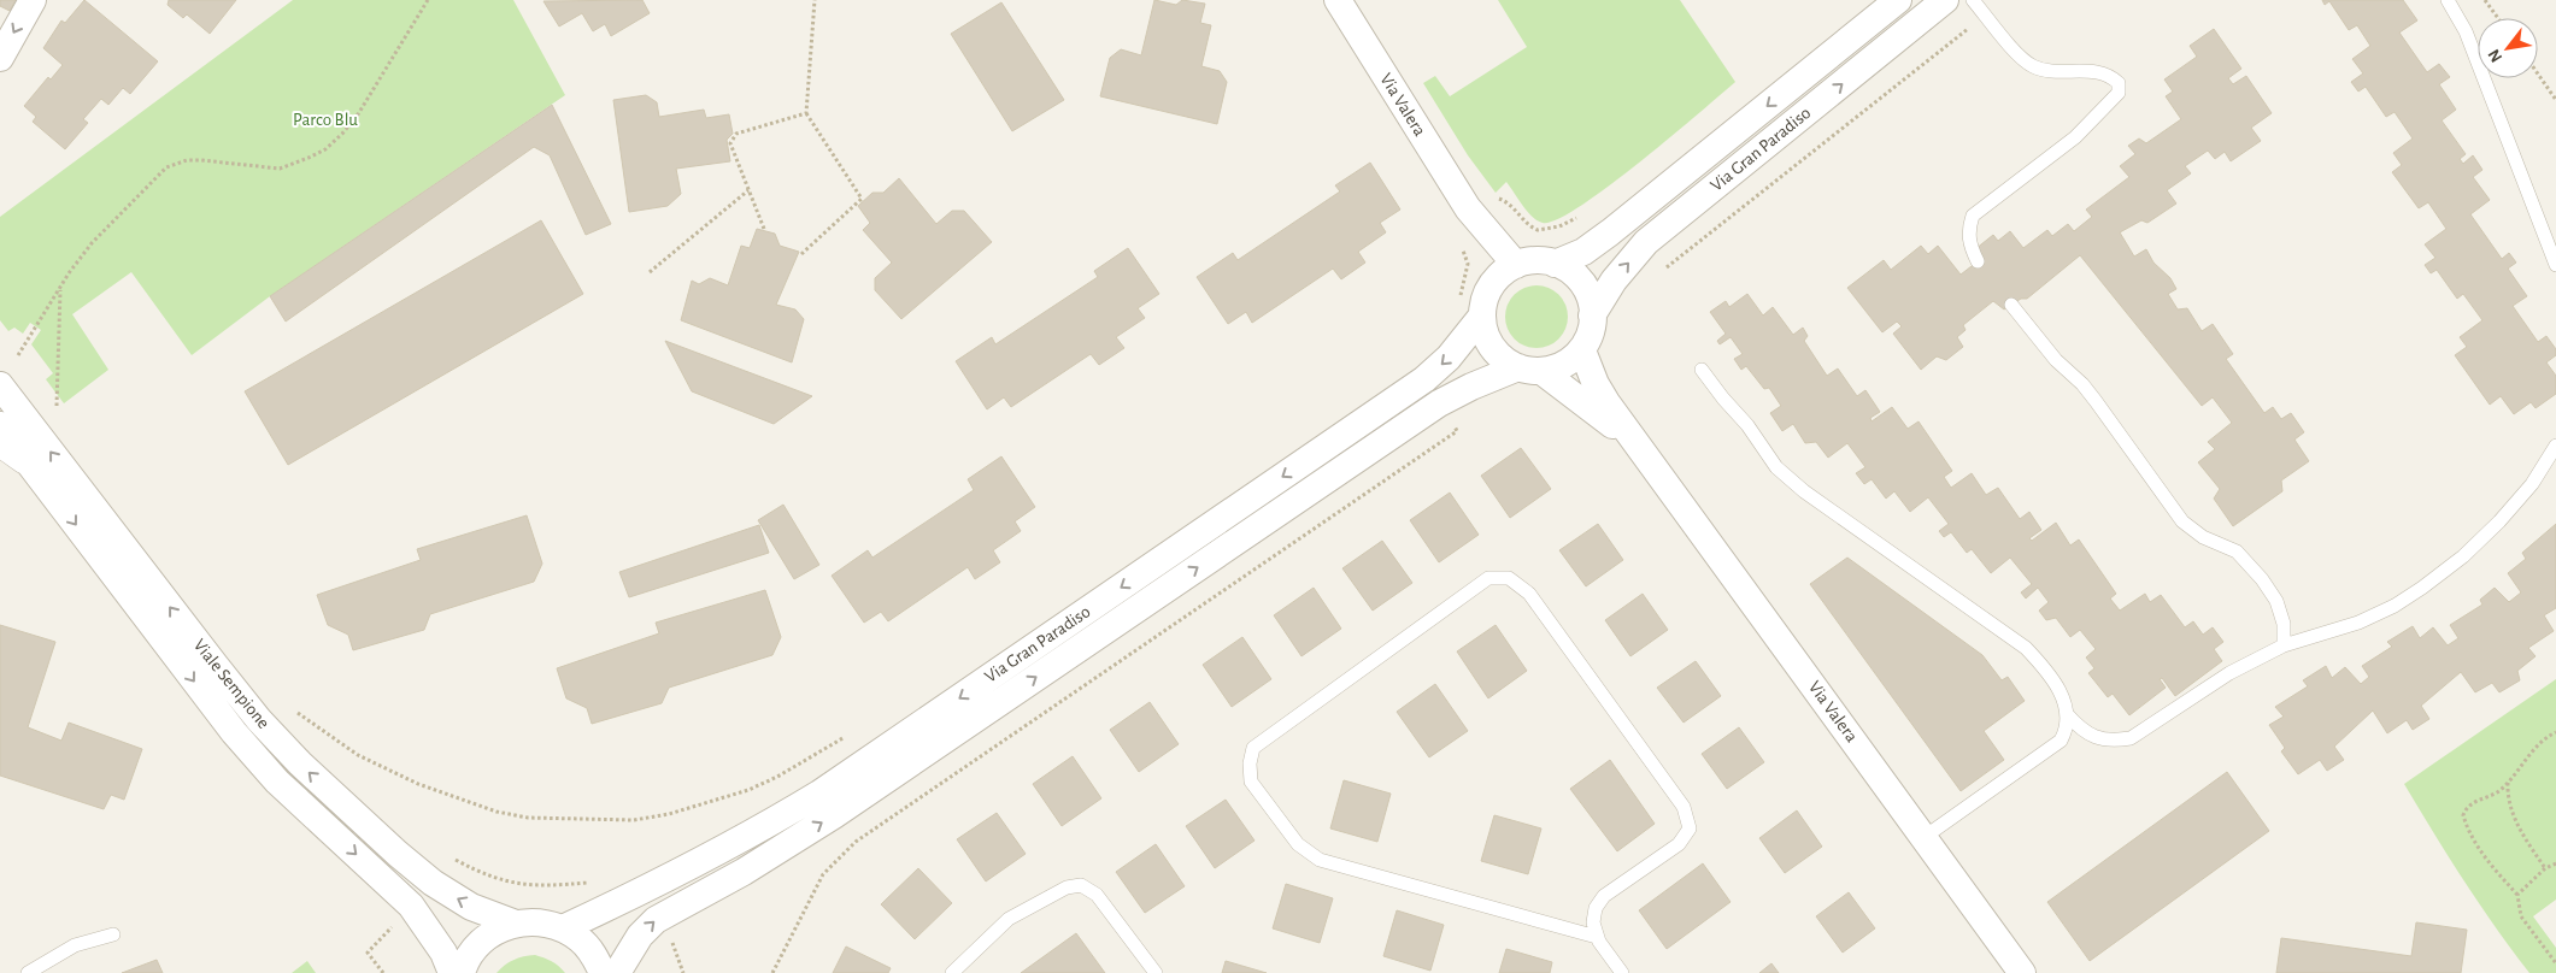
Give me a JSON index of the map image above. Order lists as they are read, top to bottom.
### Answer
{
  "streets": {
    "street": ["Via Valera", "Via Gran Paradiso", "Viale Sempione"]
  },
  "crossings": [
    ["Via Valera", "Via Gran Paradiso"]
  ],
  "parks": ["Parco Blu"],
  "north": "bottom left"
}
